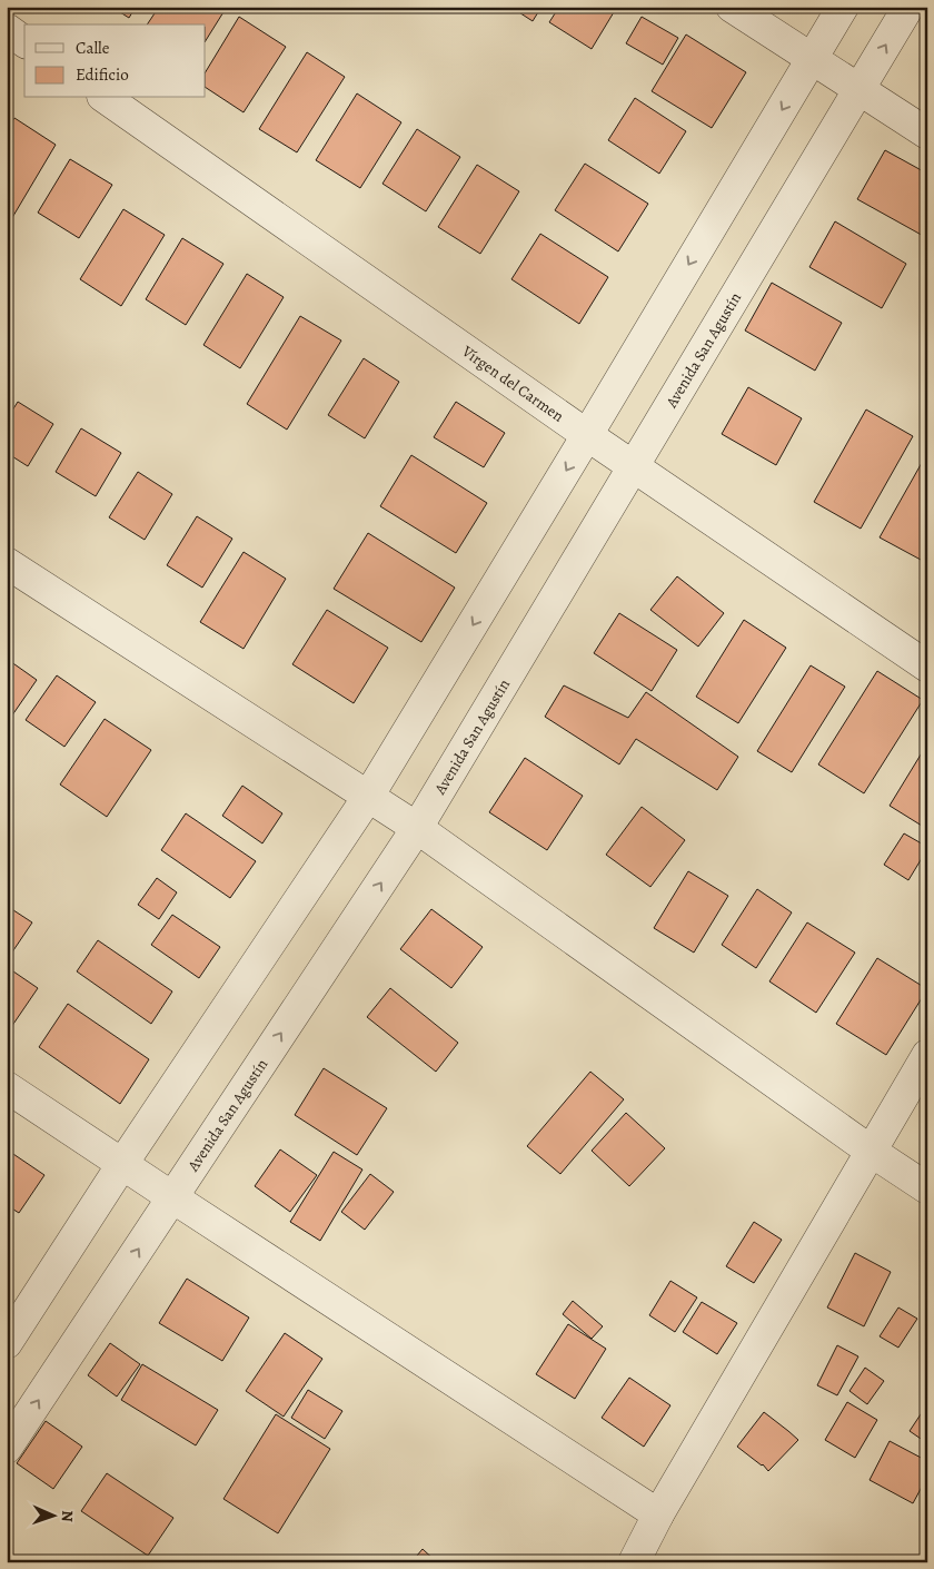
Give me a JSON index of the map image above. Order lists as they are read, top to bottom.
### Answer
{
  "streets": {
    "street": ["Avenida San Agustín", "Vírgen del Carmen"]
  },
  "crossings": [
    ["Avenida San Agustín", "Vírgen del Carmen"]
  ],
  "legend": ["Calle", "Edificio"],
  "north": "right"
}
